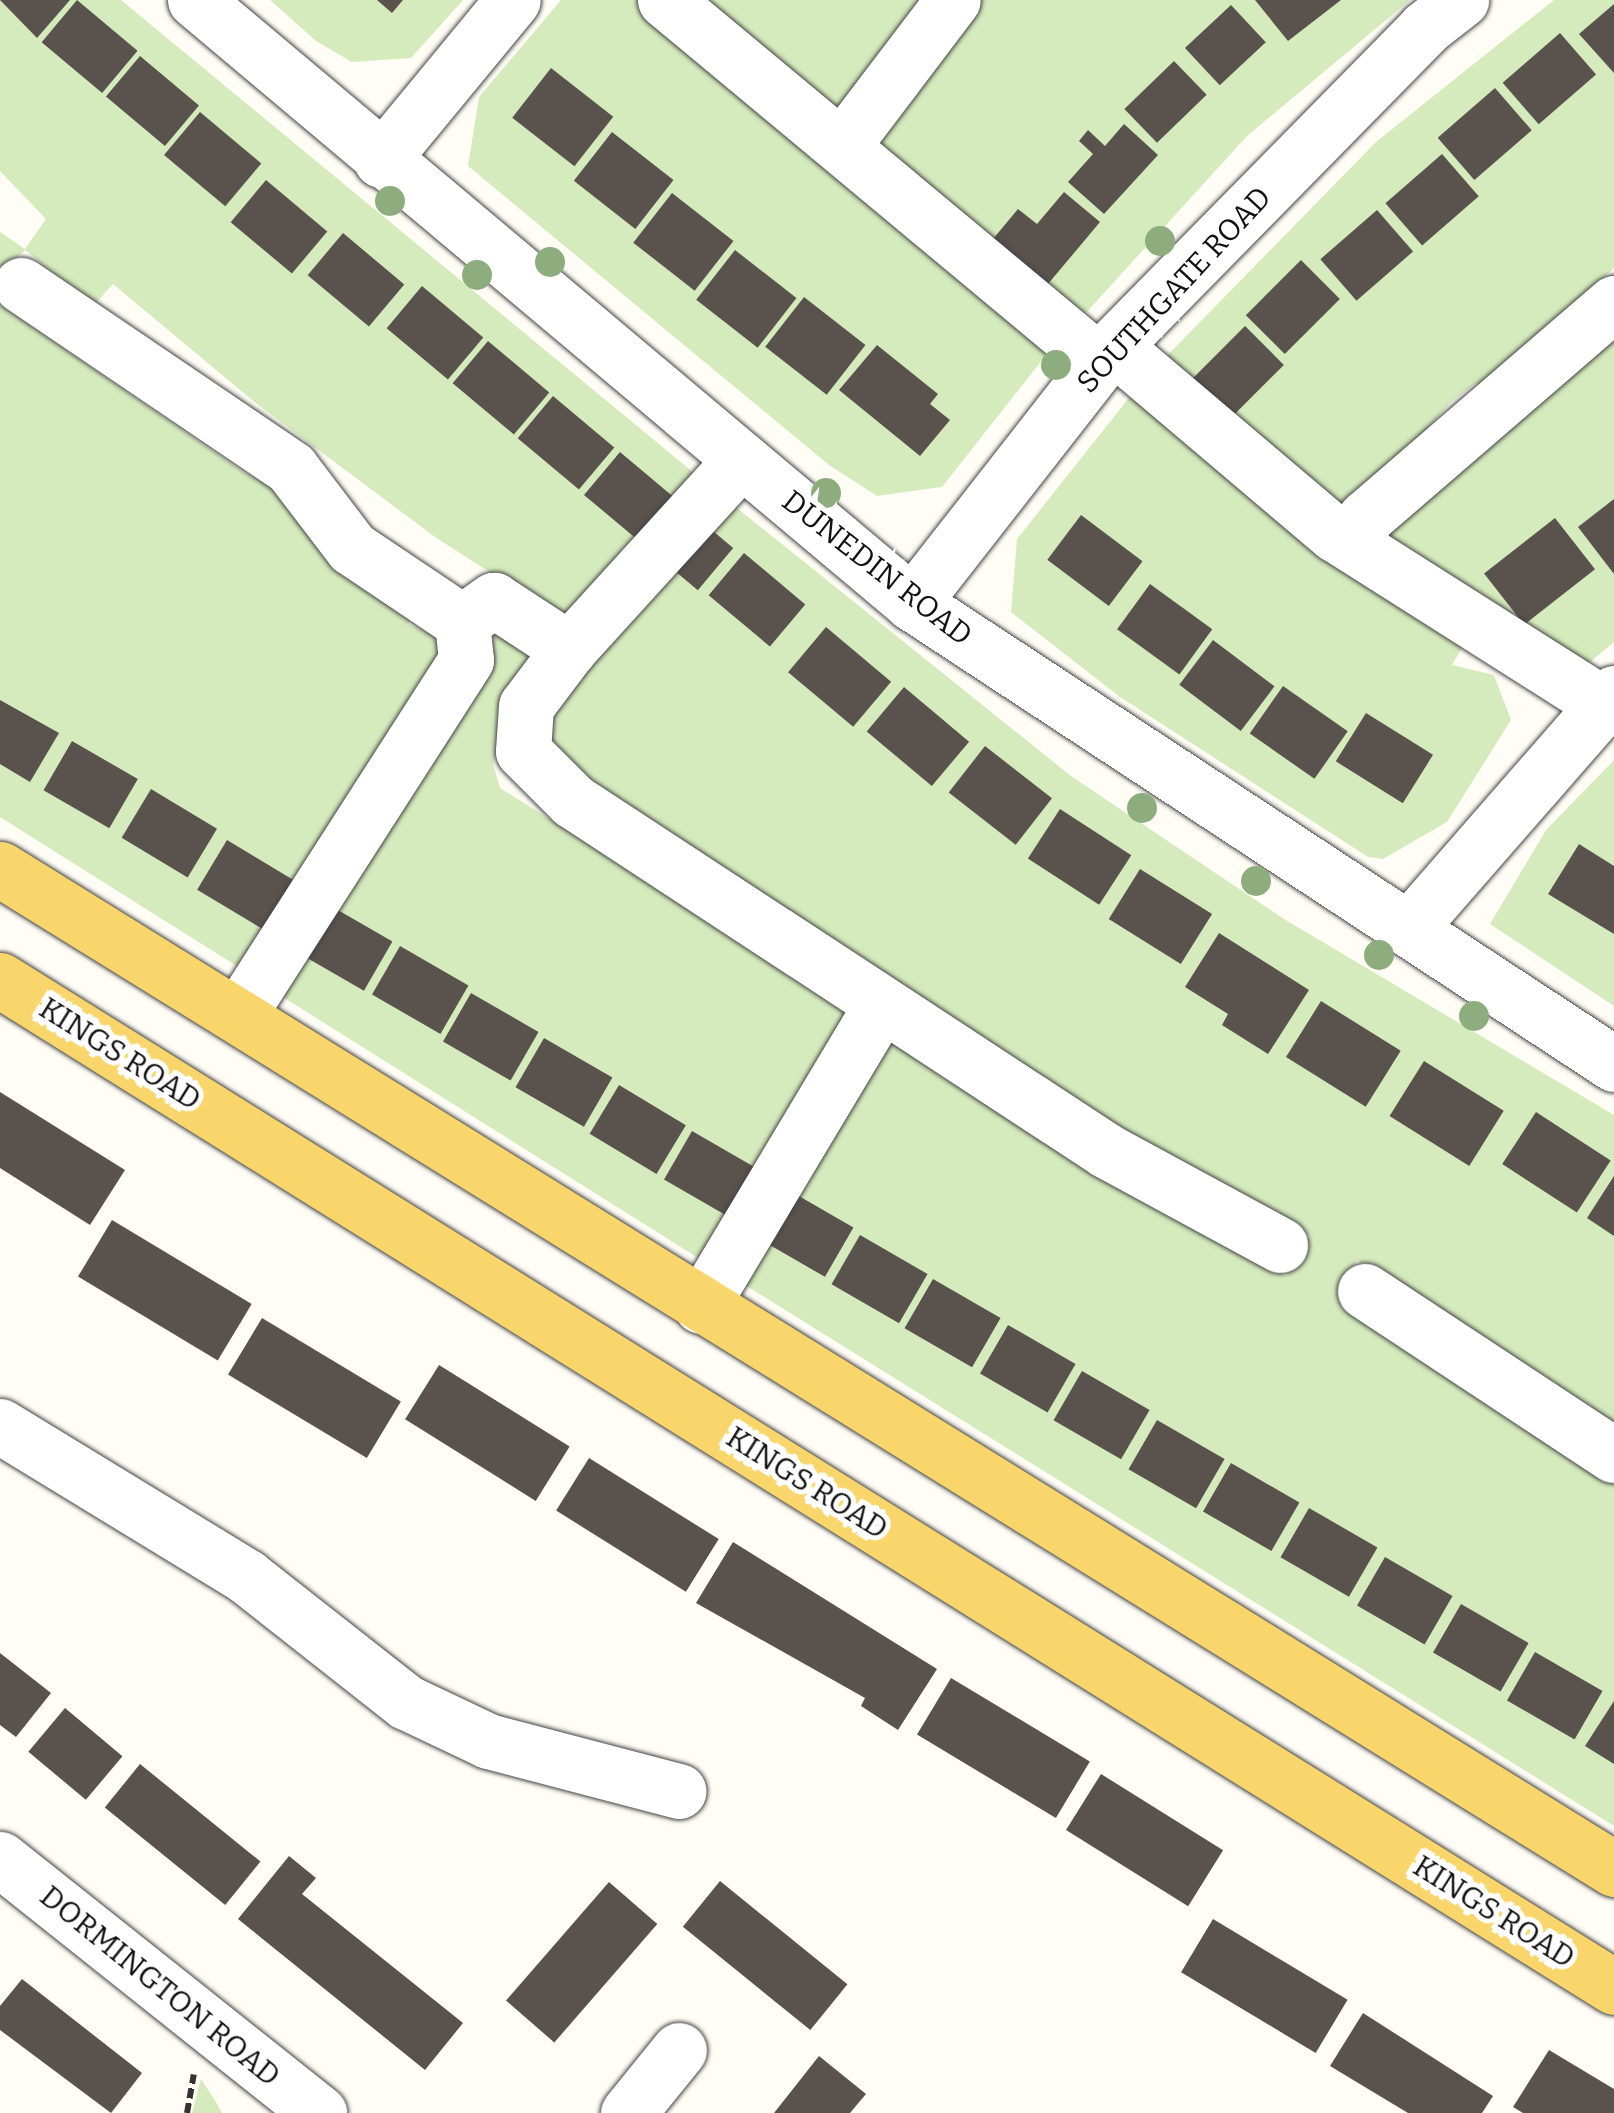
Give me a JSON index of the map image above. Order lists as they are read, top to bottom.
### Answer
{
  "streets": {
    "main road": ["KINGS ROAD"],
    "street": ["SOUTHGATE ROAD", "DUNEDIN ROAD", "DORMINGTON ROAD"]
  },
  "crossings": [
    ["SOUTHGATE ROAD", "DUNEDIN ROAD"]
  ]
}
